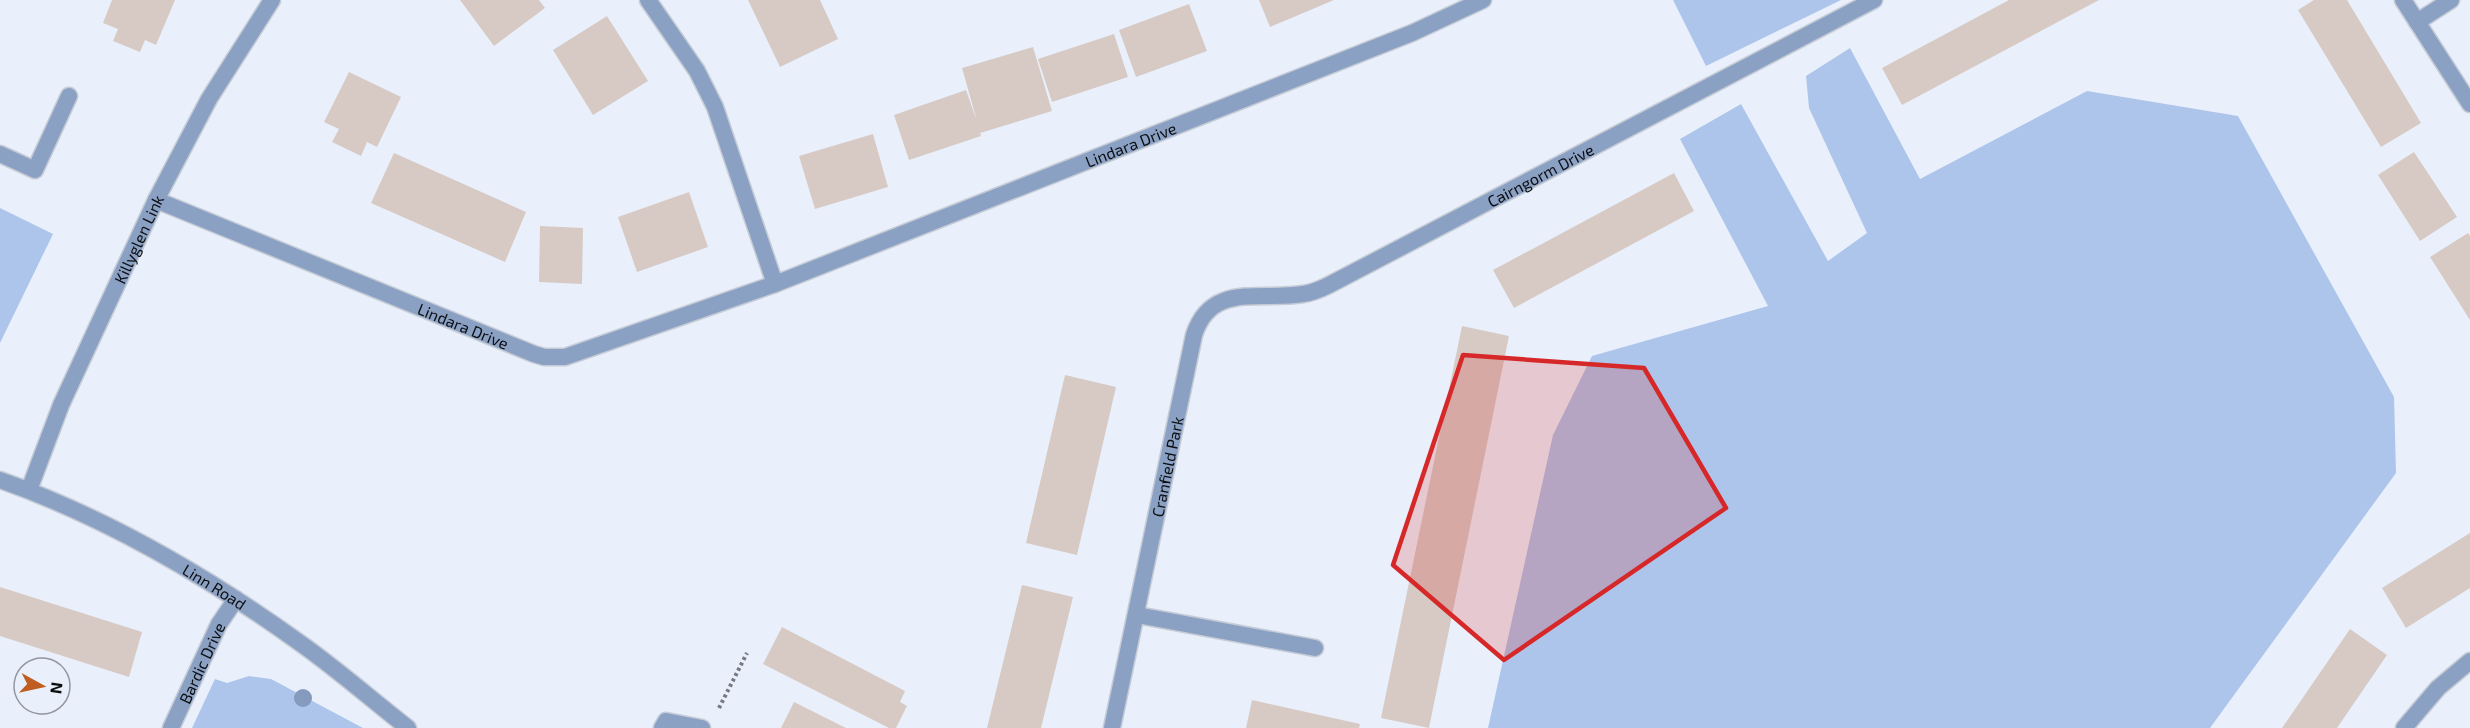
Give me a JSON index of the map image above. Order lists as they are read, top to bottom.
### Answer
{
  "streets": {
    "street": [
      "Lindara Drive",
      "Cairngorm Drive",
      "Killyglen Link",
      "Cranfield Park",
      "Linn Road",
      "Bardic Drive"
    ]
  },
  "crossings": [
    ["Lindara Drive", "Killyglen Link"],
    ["Cairngorm Drive", "Cranfield Park"],
    ["Killyglen Link", "Linn Road"],
    ["Linn Road", "Bardic Drive"]
  ],
  "north": "right"
}
